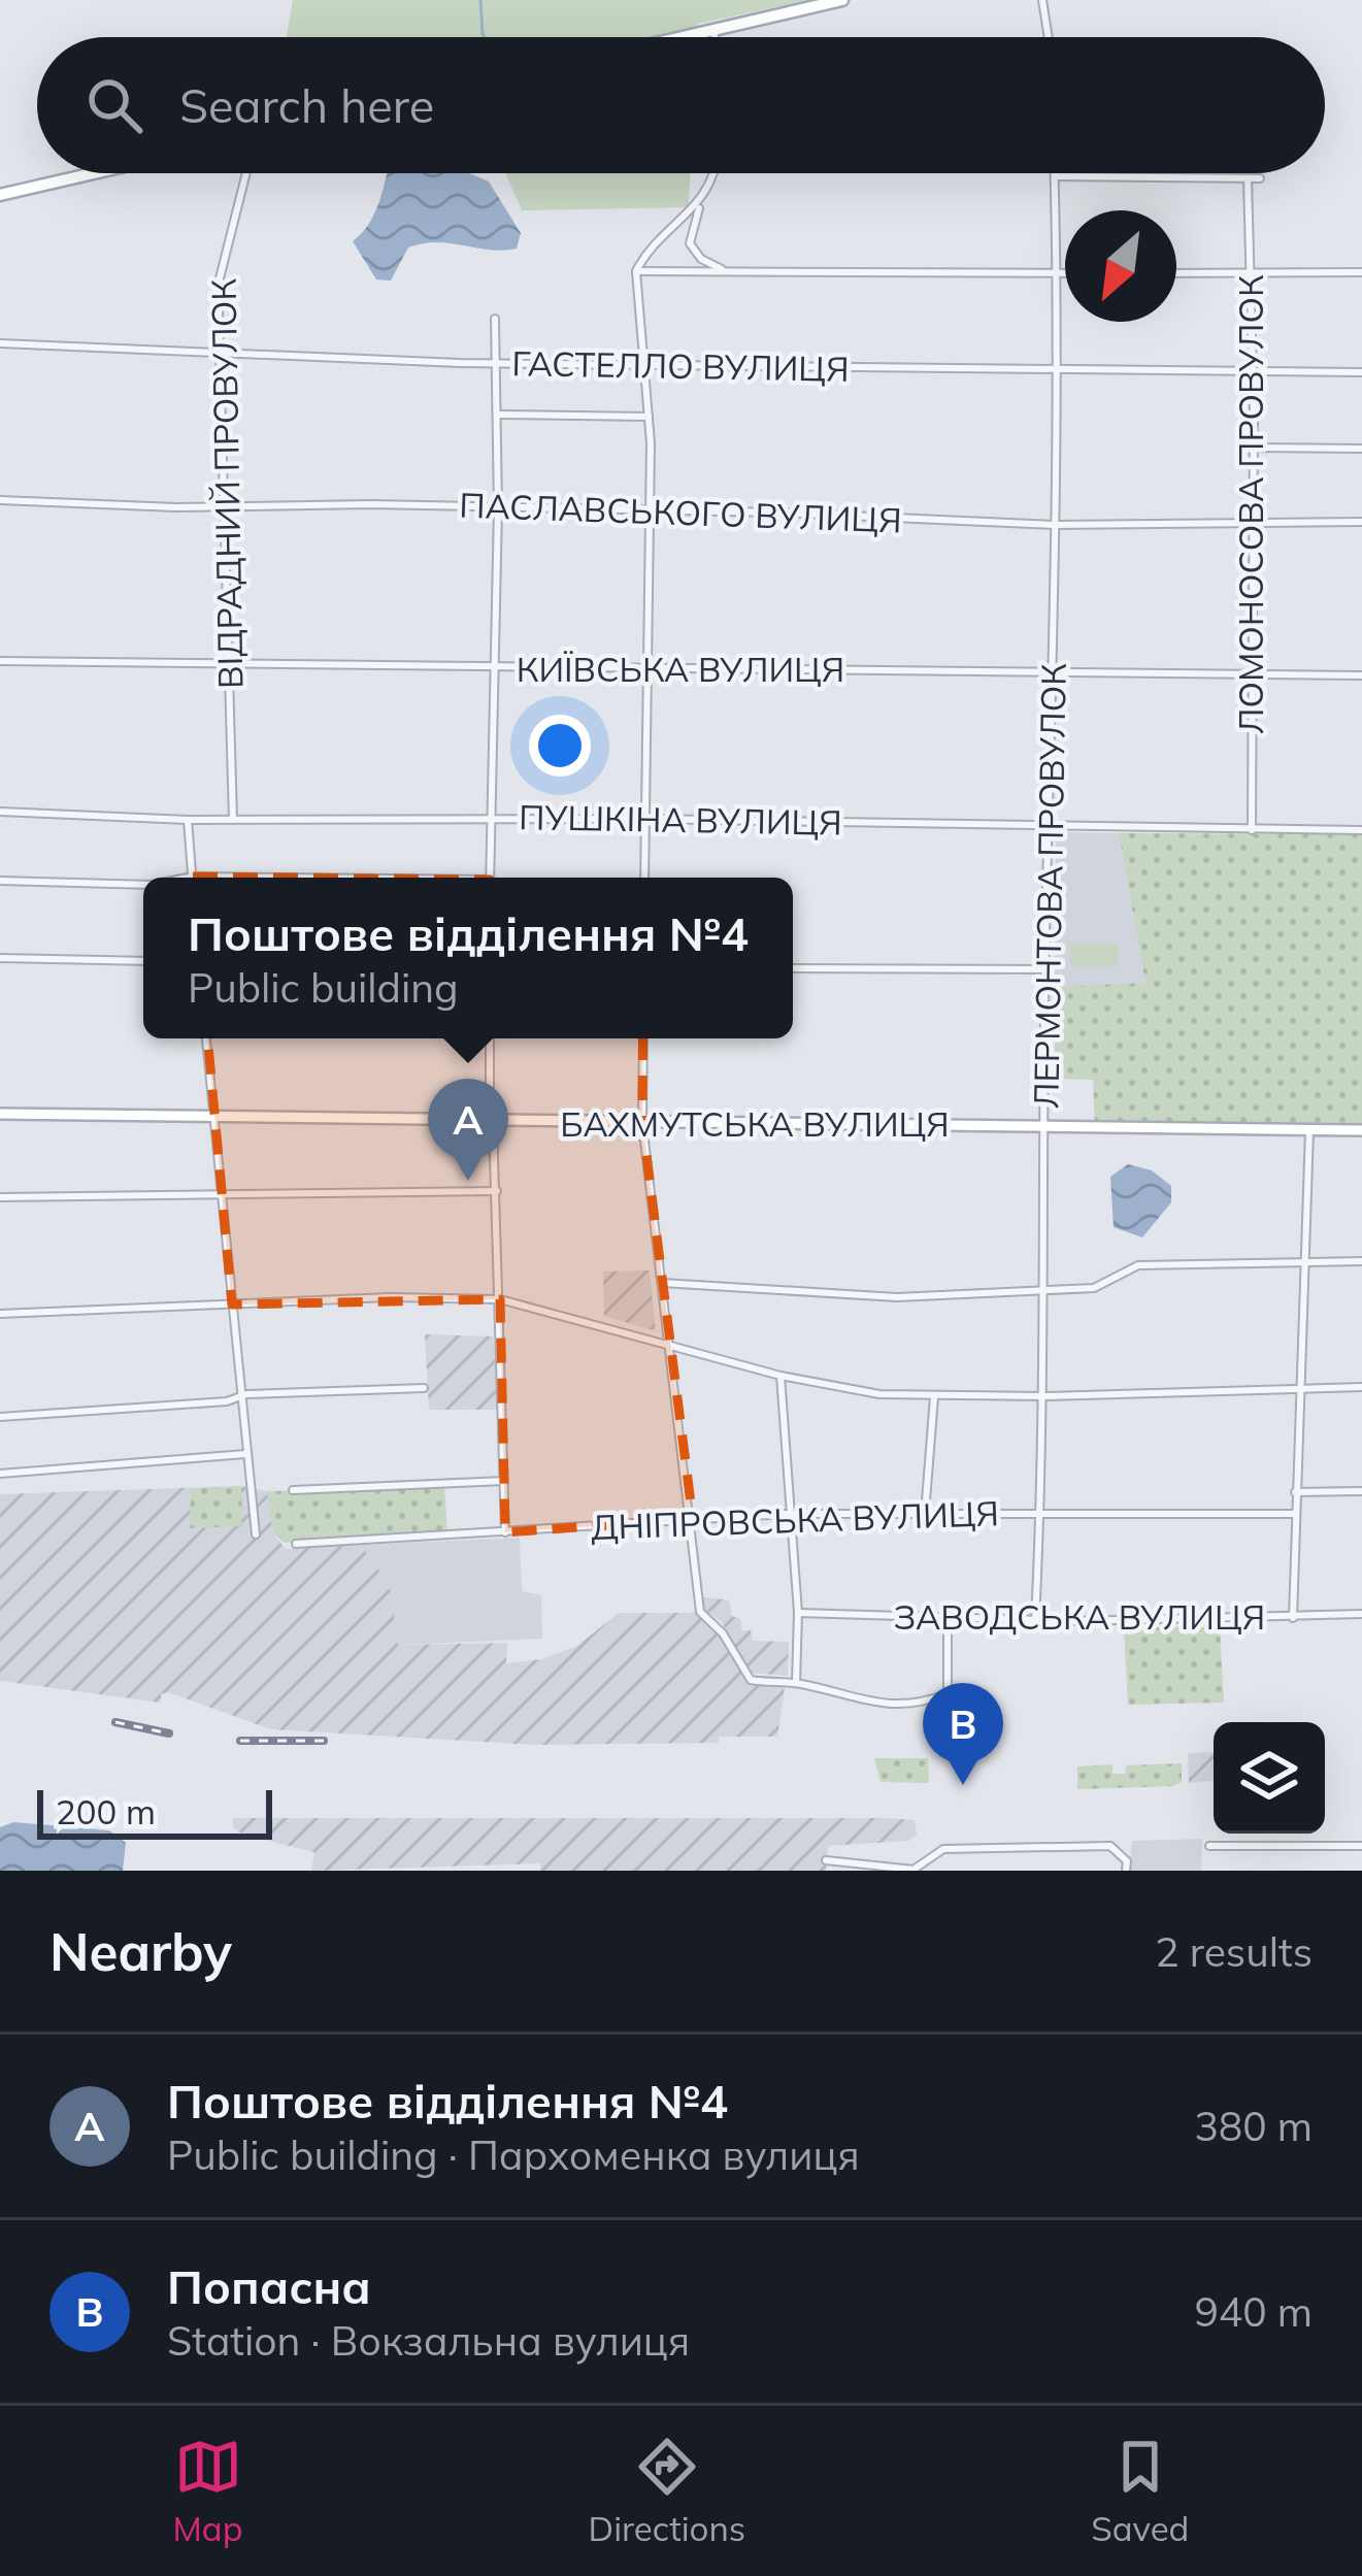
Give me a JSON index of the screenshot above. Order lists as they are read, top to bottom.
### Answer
{
  "streets": {
    "street": [
      "ГАСТЕЛЛО ВУЛИЦЯ",
      "ВІДРАДНИЙ ПРОВУЛОК",
      "ЛОМОНОСОВА ПРОВУЛОК",
      "ПАСЛАВСЬКОГО ВУЛИЦЯ",
      "КИЇВСЬКА ВУЛИЦЯ",
      "ПУШКІНА ВУЛИЦЯ",
      "ЛЕРМОНТОВА ПРОВУЛОК",
      "БАХМУТСЬКА ВУЛИЦЯ",
      "ДНІПРОВСЬКА ВУЛИЦЯ",
      "ЗАВОДСЬКА ВУЛИЦЯ"
    ]
  },
  "crossings": [
    ["ГАСТЕЛЛО ВУЛИЦЯ", "ВІДРАДНИЙ ПРОВУЛОК"],
    ["ГАСТЕЛЛО ВУЛИЦЯ", "ЛОМОНОСОВА ПРОВУЛОК"],
    ["ГАСТЕЛЛО ВУЛИЦЯ", "ЛЕРМОНТОВА ПРОВУЛОК"],
    ["ВІДРАДНИЙ ПРОВУЛОК", "ПАСЛАВСЬКОГО ВУЛИЦЯ"],
    ["ВІДРАДНИЙ ПРОВУЛОК", "КИЇВСЬКА ВУЛИЦЯ"],
    ["ВІДРАДНИЙ ПРОВУЛОК", "ПУШКІНА ВУЛИЦЯ"],
    ["ЛОМОНОСОВА ПРОВУЛОК", "ПАСЛАВСЬКОГО ВУЛИЦЯ"],
    ["ЛОМОНОСОВА ПРОВУЛОК", "КИЇВСЬКА ВУЛИЦЯ"],
    ["ЛОМОНОСОВА ПРОВУЛОК", "ПУШКІНА ВУЛИЦЯ"],
    ["ПАСЛАВСЬКОГО ВУЛИЦЯ", "ЛЕРМОНТОВА ПРОВУЛОК"],
    ["КИЇВСЬКА ВУЛИЦЯ", "ЛЕРМОНТОВА ПРОВУЛОК"],
    ["ПУШКІНА ВУЛИЦЯ", "ЛЕРМОНТОВА ПРОВУЛОК"],
    ["ЛЕРМОНТОВА ПРОВУЛОК", "БАХМУТСЬКА ВУЛИЦЯ"],
    ["ЛЕРМОНТОВА ПРОВУЛОК", "ДНІПРОВСЬКА ВУЛИЦЯ"],
    ["ЛЕРМОНТОВА ПРОВУЛОК", "ЗАВОДСЬКА ВУЛИЦЯ"]
  ],
  "scale_bar": "200 m",
  "north": "bottom left",
  "page": {
    "search": "Search here",
    "popup": ["Поштове відділення №4", "Public building"],
    "pins": ["A", "B"],
    "scale": "200 m",
    "heading": ["Nearby", "2 results"],
    "list": [
      {
        "mark": "A",
        "name": "Поштове відділення №4",
        "note": "Public building · Пархоменка вулиця",
        "value": "380 m"
      },
      {
        "mark": "B",
        "name": "Попасна",
        "note": "Station · Вокзальна вулиця",
        "value": "940 m"
      }
    ],
    "nav": ["Map", "Directions", "Saved"]
  }
}
